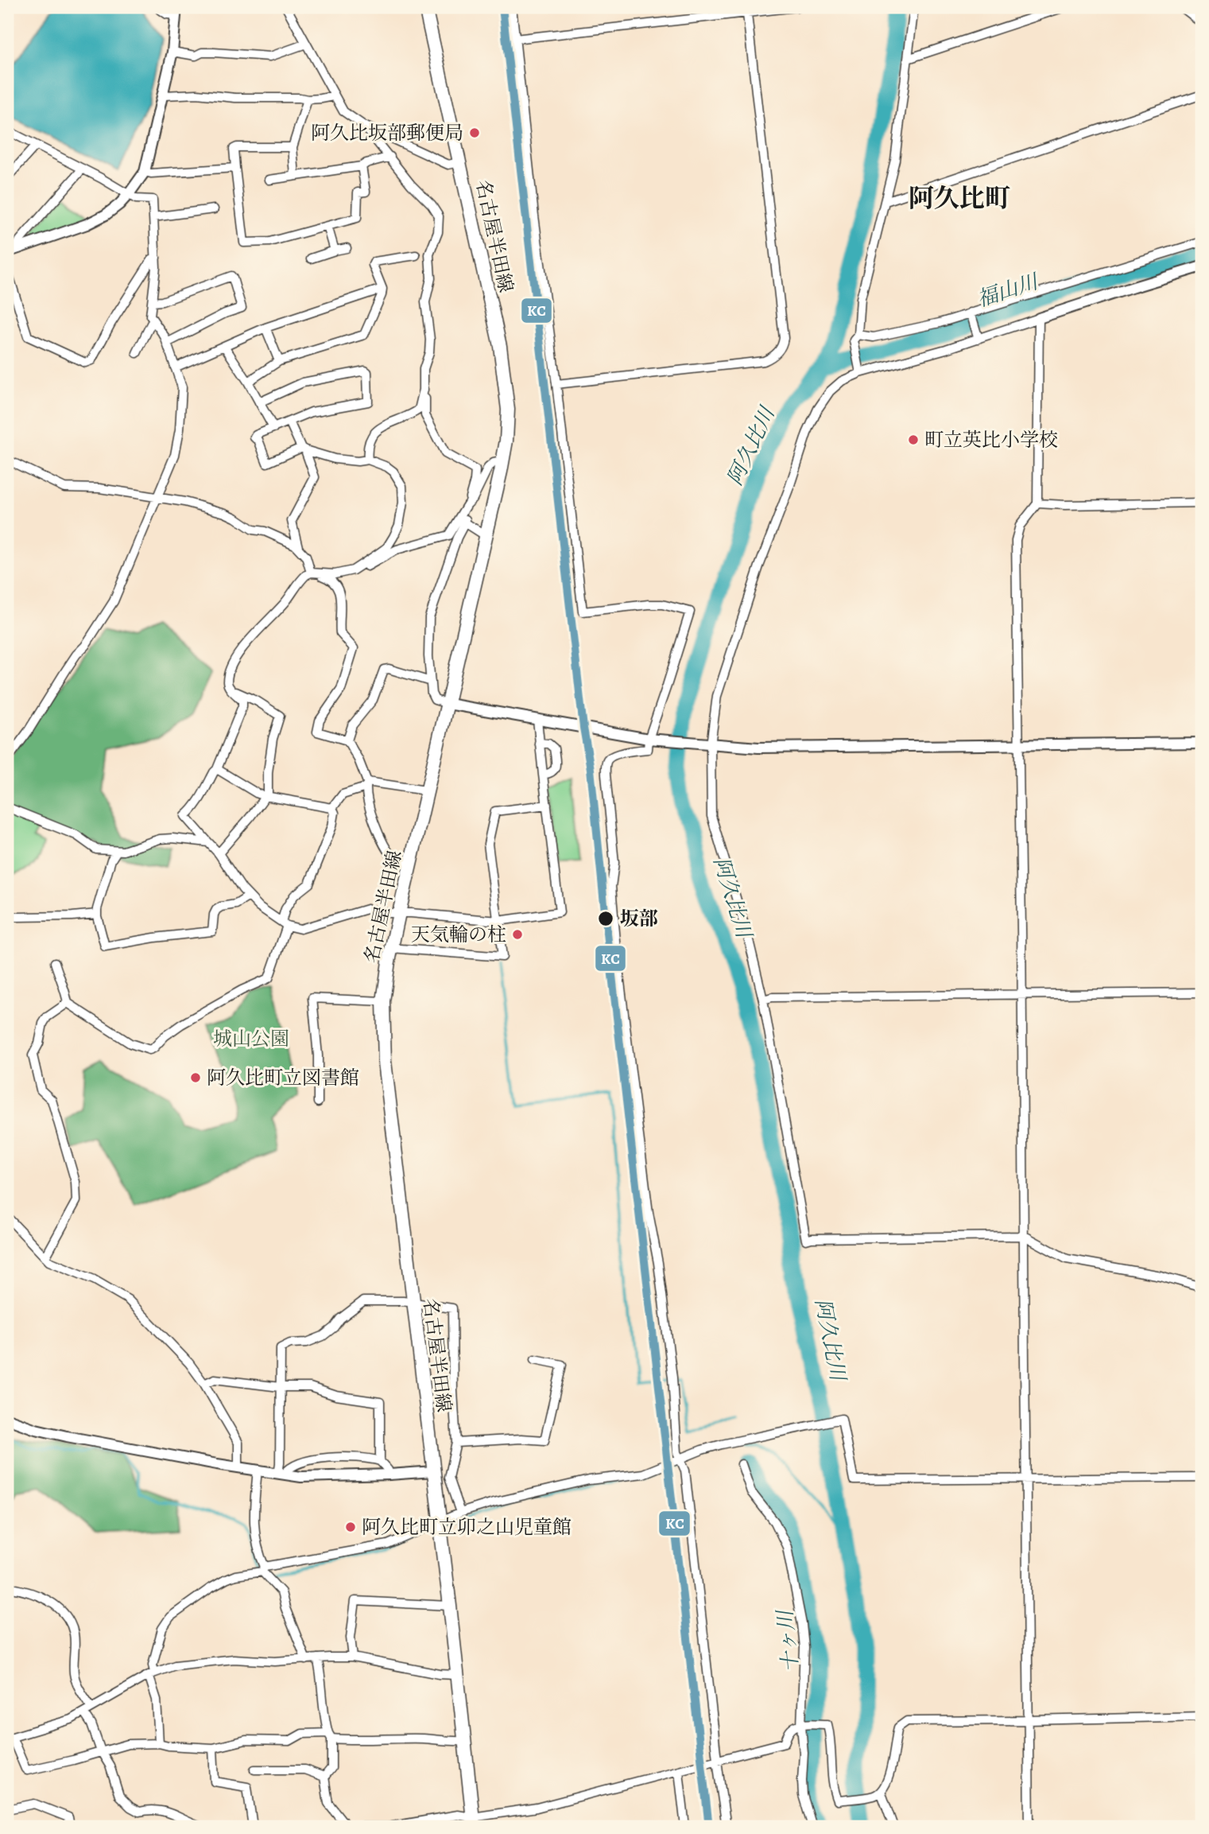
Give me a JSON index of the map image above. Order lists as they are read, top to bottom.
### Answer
{
  "streets": {
    "main road": ["名古屋半田線"]
  },
  "districts": ["阿久比町"],
  "water": ["福山川", "阿久比川", "十ヶ川"],
  "parks": ["城山公園"],
  "places": [
    "阿久比坂部郵便局",
    "町立英比小学校",
    "坂部",
    "天気輪の柱",
    "阿久比町立図書館",
    "阿久比町立卯之山児童館"
  ],
  "lines": ["transit line KC"]
}
